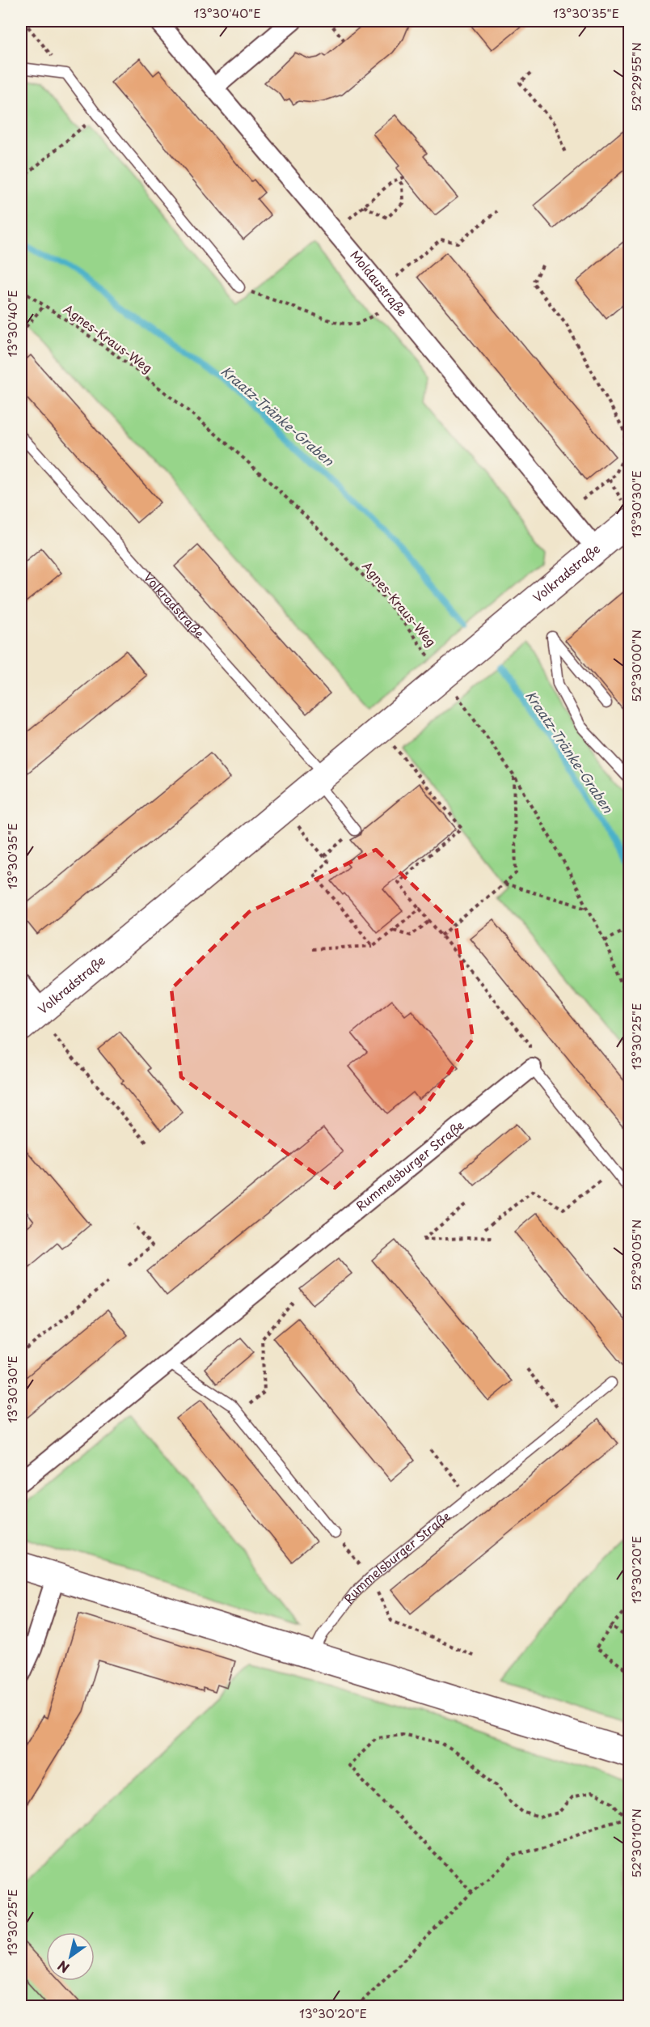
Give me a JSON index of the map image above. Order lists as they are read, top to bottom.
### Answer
{
  "streets": {
    "street": ["Moldaustraße", "Volkradstraße", "Rummelsburger Straße"],
    "path": ["Agnes-Kraus-Weg"]
  },
  "crossings": [
    ["Moldaustraße", "Volkradstraße"],
    ["Agnes-Kraus-Weg", "Volkradstraße"]
  ],
  "water": ["Kraatz-Tränke-Graben"],
  "north": "bottom left",
  "coordinates": [
    "13°30'40\"E",
    "13°30'35\"E",
    "52°29'55\"N",
    "13°30'30\"E",
    "52°30'00\"N",
    "13°30'25\"E",
    "52°30'05\"N",
    "13°30'20\"E",
    "52°30'10\"N"
  ]
}
